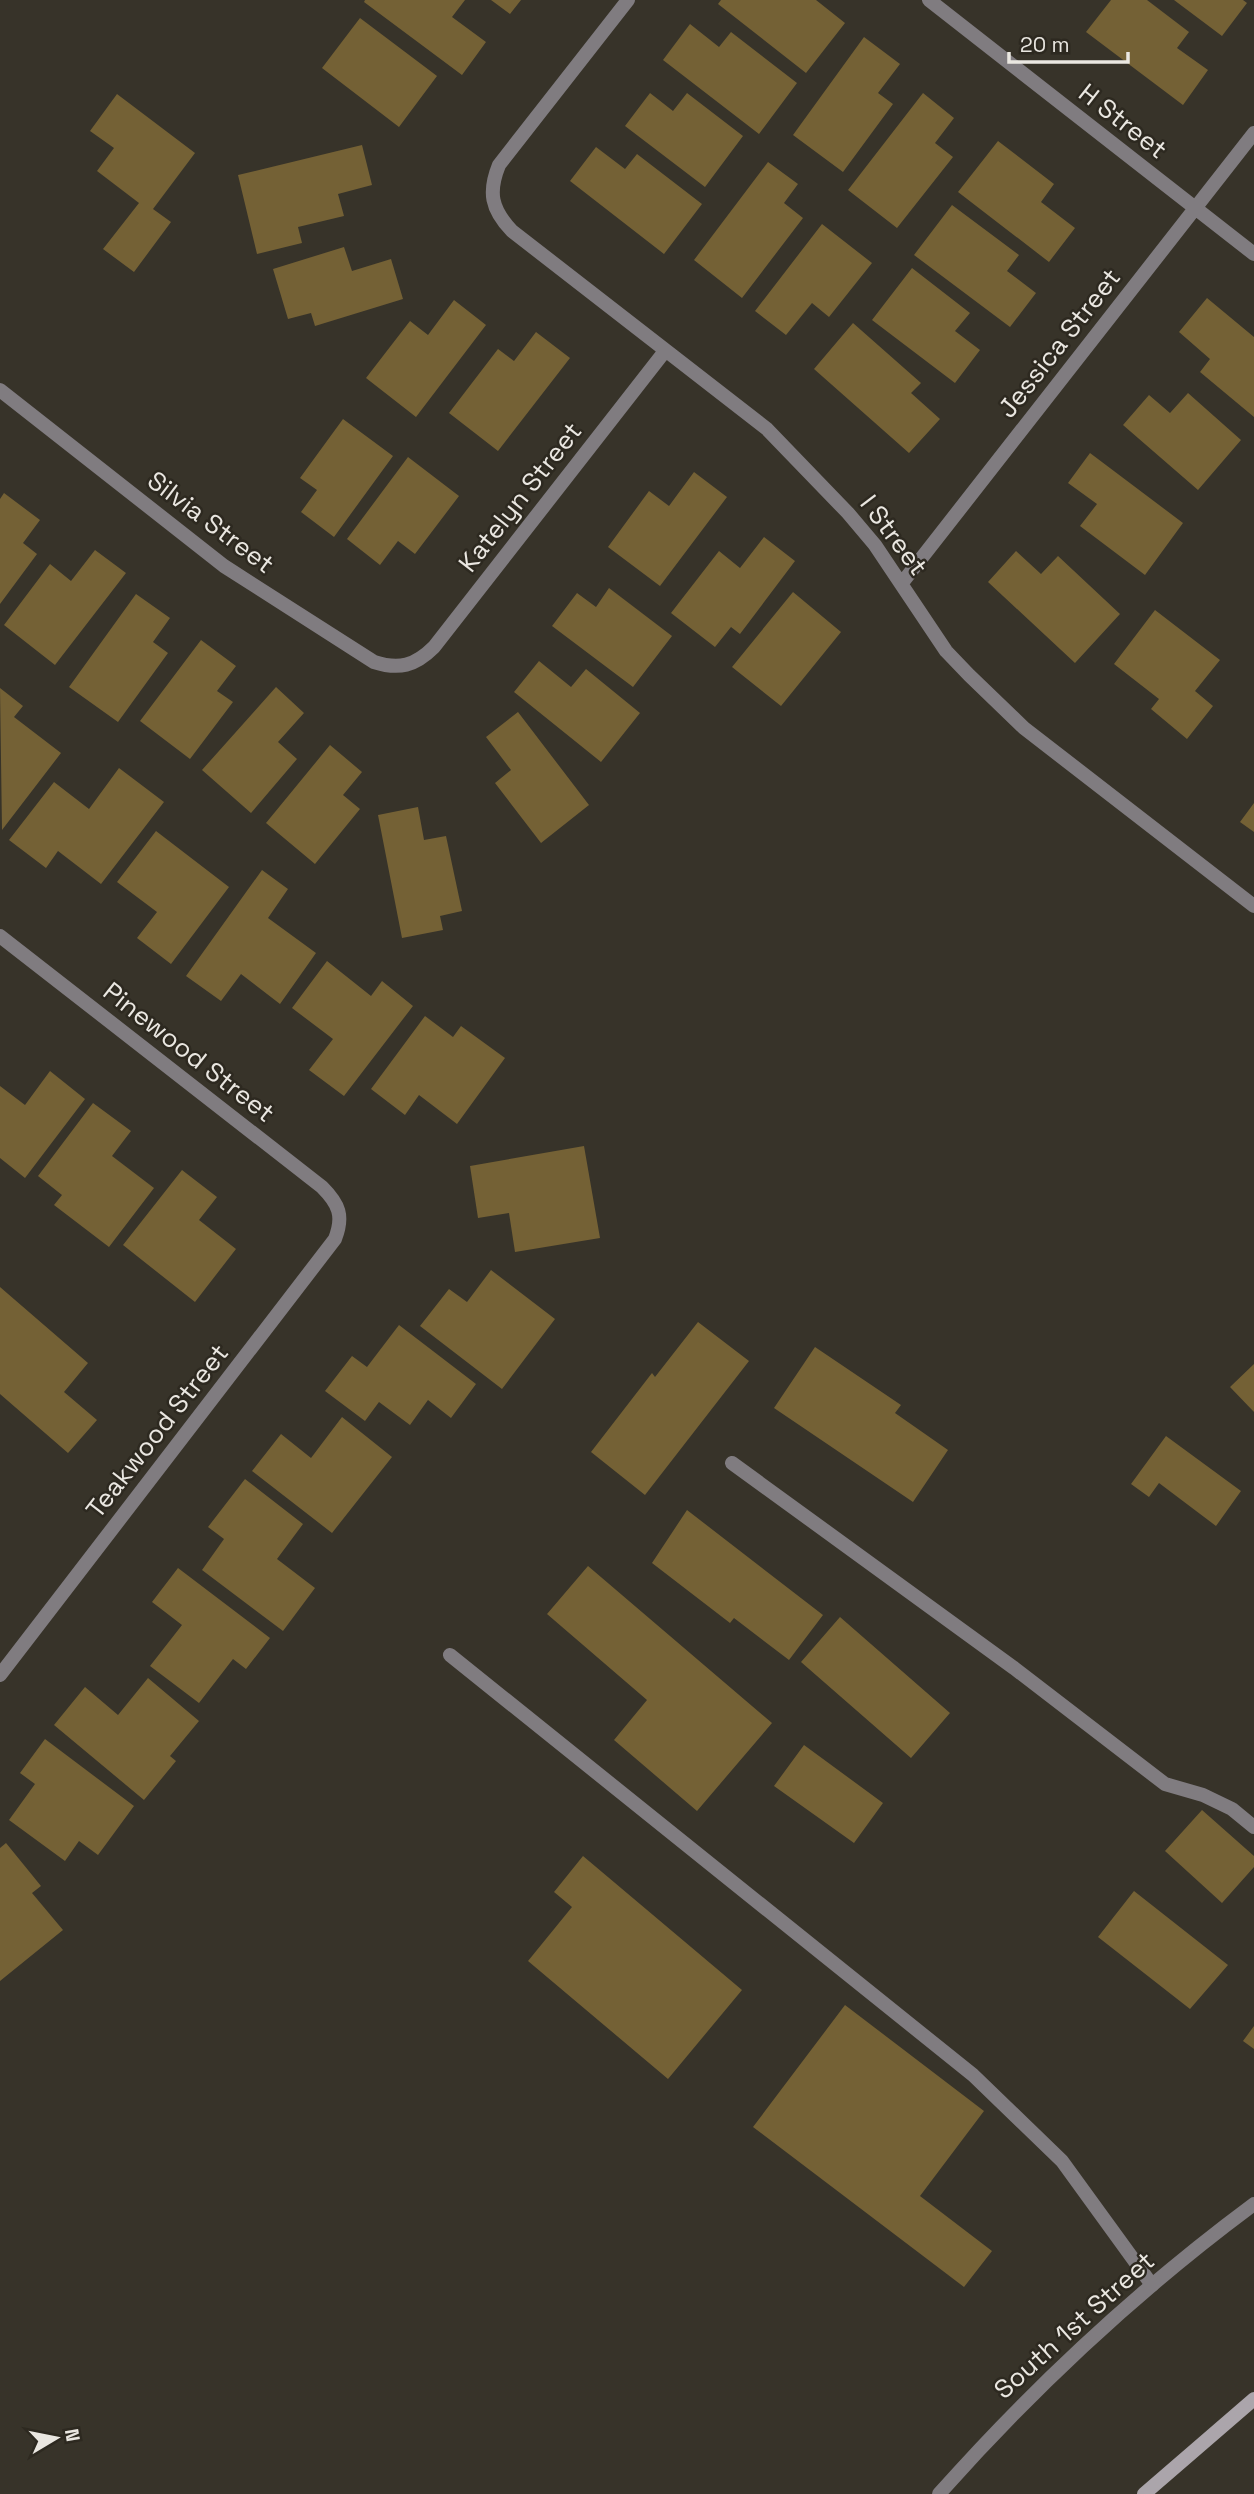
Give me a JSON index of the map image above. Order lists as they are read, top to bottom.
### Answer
{
  "streets": {
    "street": [
      "H Street",
      "Jessica Street",
      "Katelyn Street",
      "Silvia Street",
      "I Street",
      "Pinewood Street",
      "Teakwood Street",
      "South 1st Street"
    ]
  },
  "crossings": [
    ["H Street", "Jessica Street"],
    ["Jessica Street", "I Street"],
    ["Katelyn Street", "Silvia Street"],
    ["Katelyn Street", "I Street"],
    ["Pinewood Street", "Teakwood Street"]
  ],
  "scale_bar": "20 m",
  "north": "right"
}
